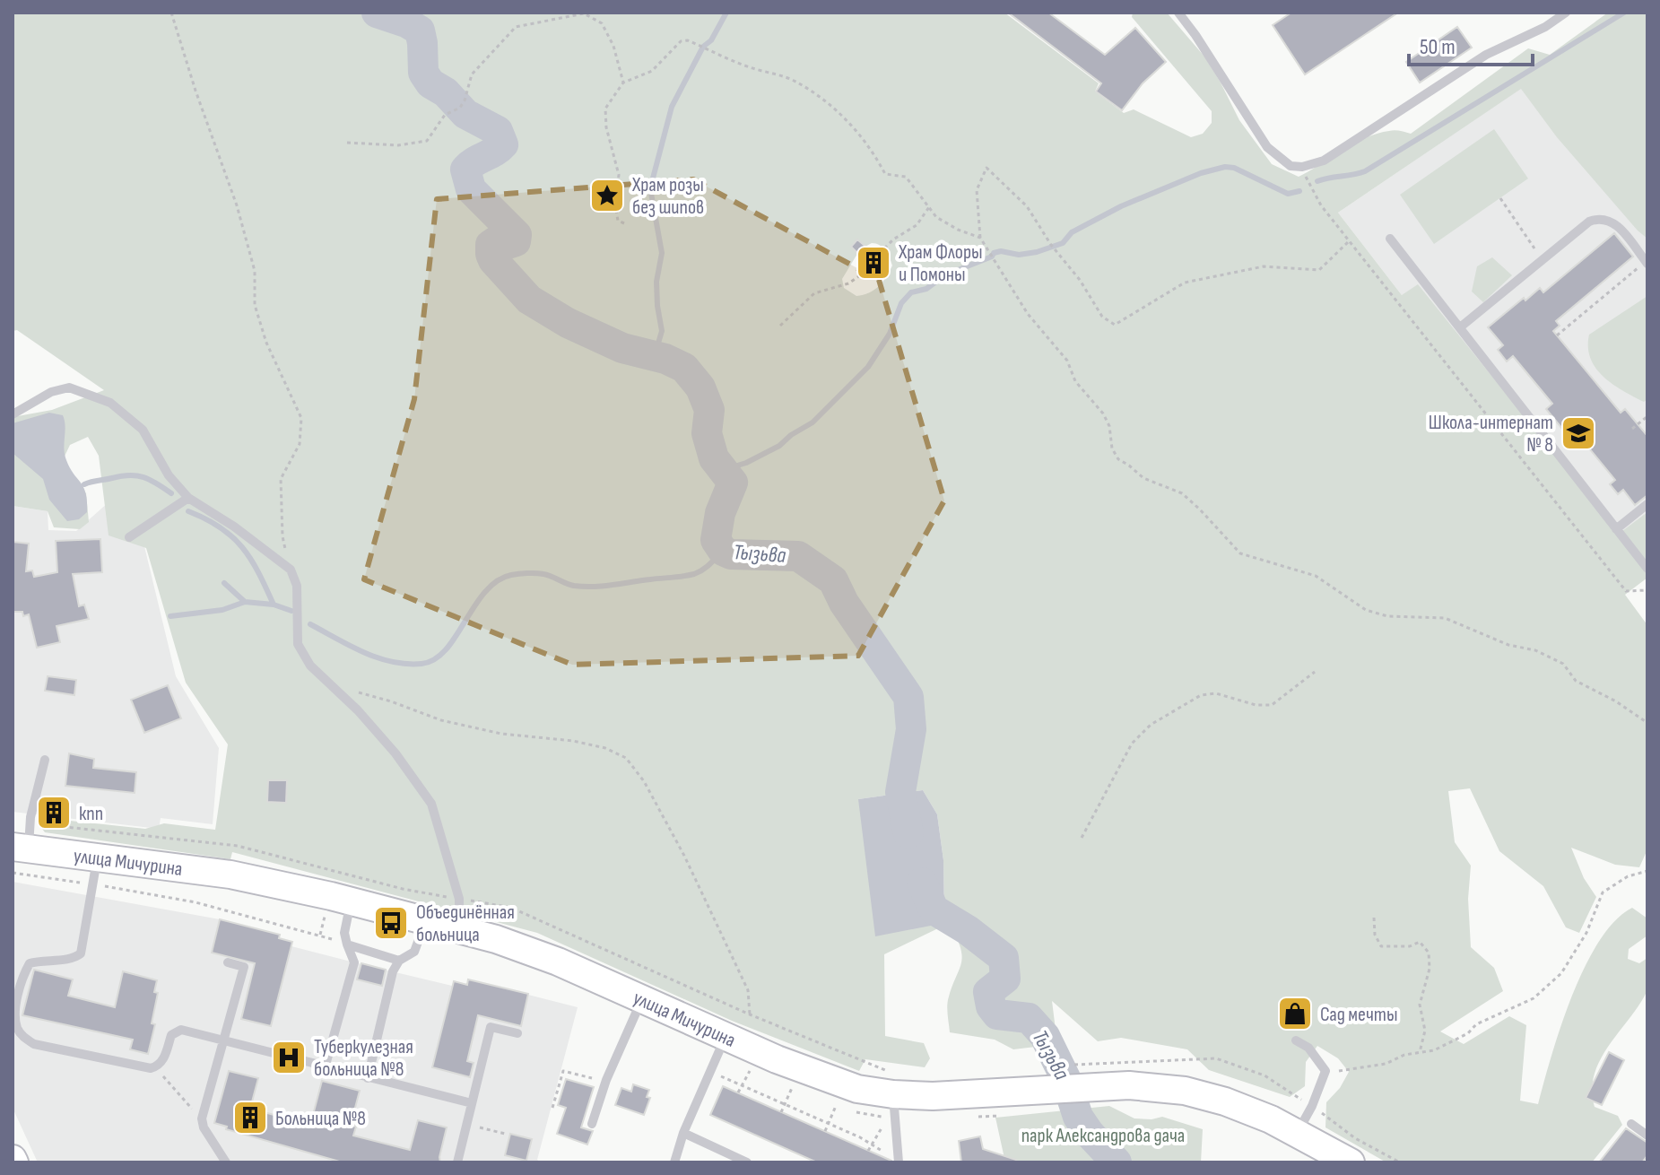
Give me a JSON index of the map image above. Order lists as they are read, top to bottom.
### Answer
{
  "streets": {
    "main road": ["улица Мичурина"]
  },
  "water": ["Тызьва"],
  "parks": ["парк Александрова дача"],
  "places": {
    "place": ["Храм розы без шипов"],
    "building": ["Храм Флоры и Помоны", "кпп", "Больница №8"],
    "school or university": ["Школа-интернат № 8"],
    "bus stop": ["Объединённая больница"],
    "shop": ["Сад мечты"],
    "hospital": ["Туберкулезная больница №8"]
  },
  "scale_bar": "50 m"
}
